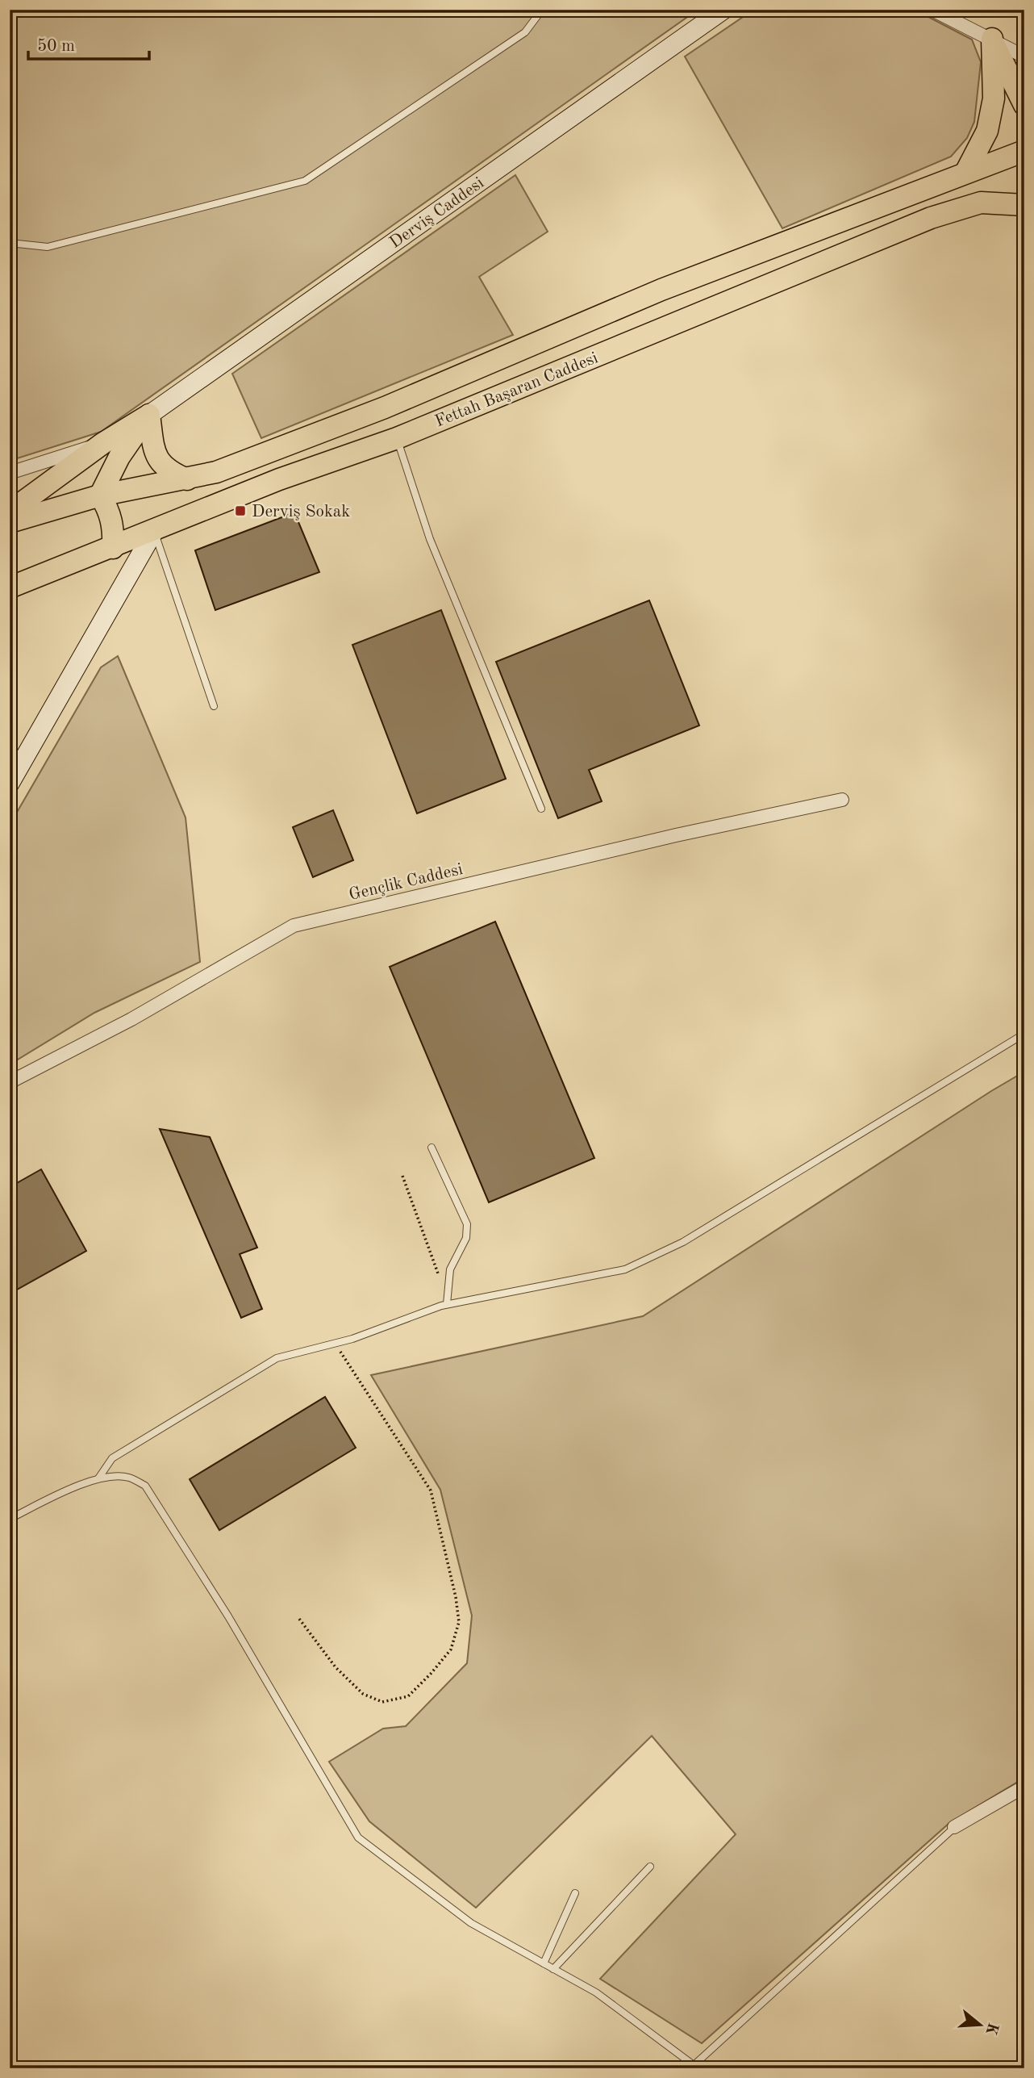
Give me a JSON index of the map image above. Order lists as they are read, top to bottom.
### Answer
{
  "streets": {
    "main road": ["Fettah Başaran Caddesi"],
    "street": ["Derviş Caddesi", "Gençlik Caddesi"]
  },
  "places": {
    "transit": ["Derviş Sokak"]
  },
  "scale_bar": "50 m",
  "north": "right"
}
